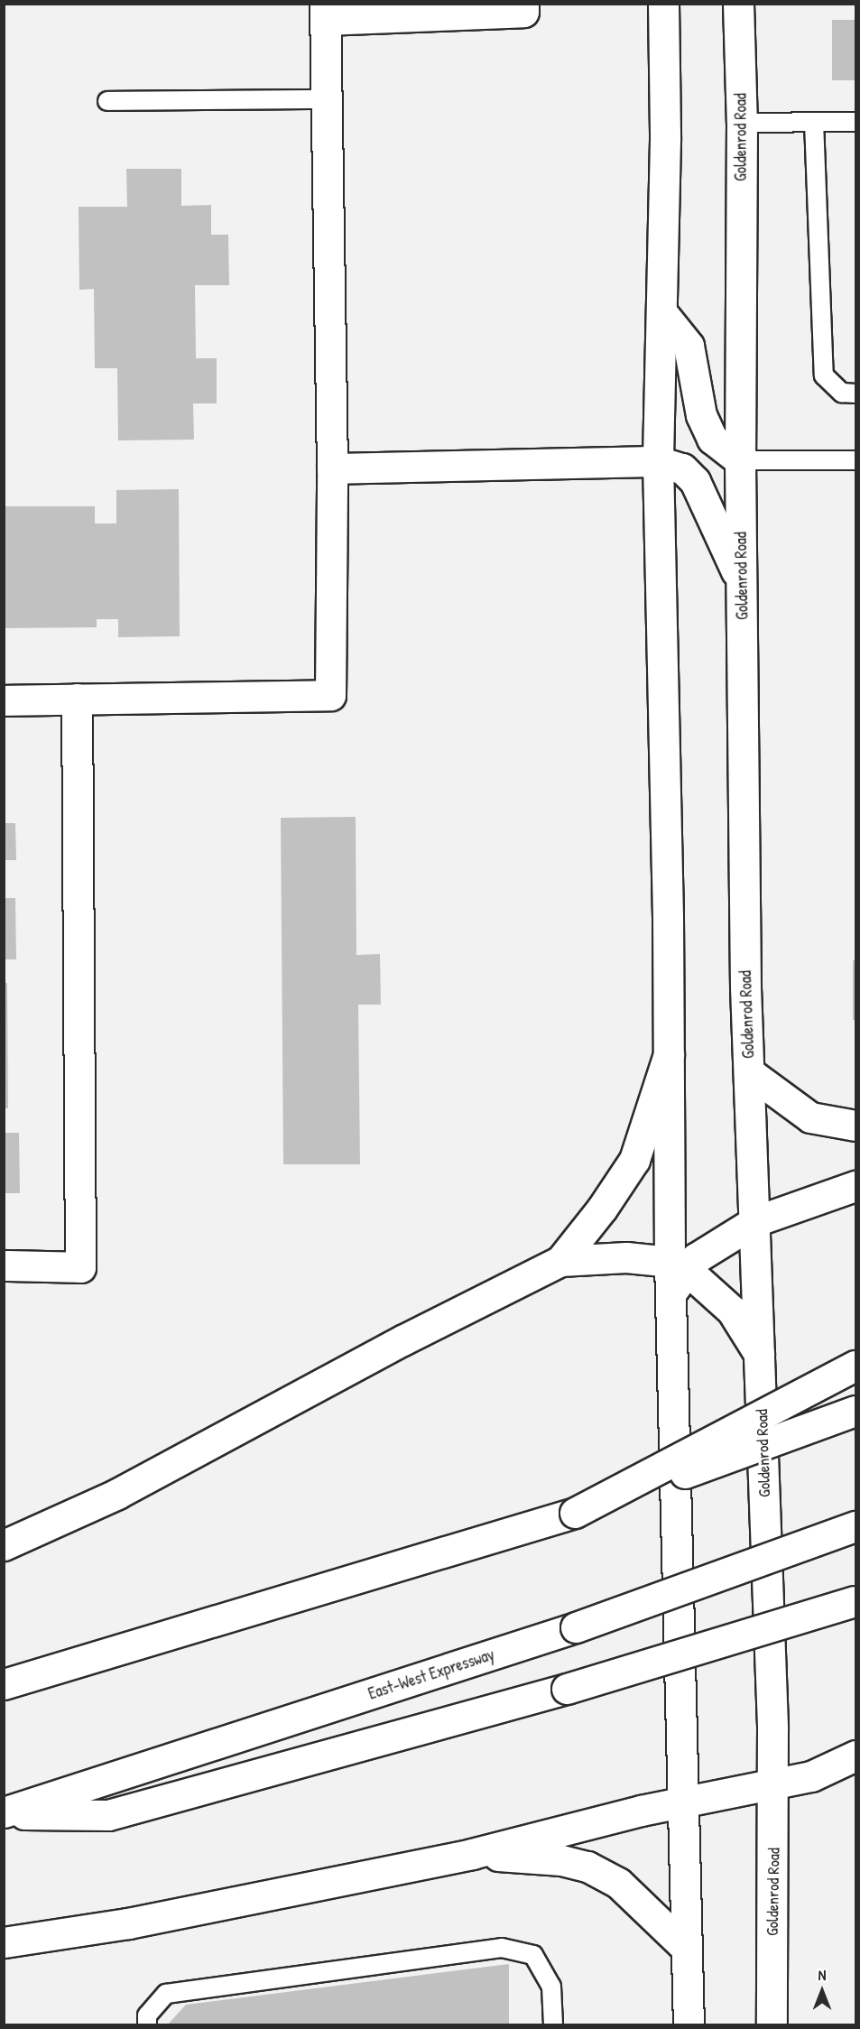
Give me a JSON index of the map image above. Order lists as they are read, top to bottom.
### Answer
{
  "streets": {
    "main road": ["Goldenrod Road", "East-West Expressway"]
  },
  "north": "top"
}
